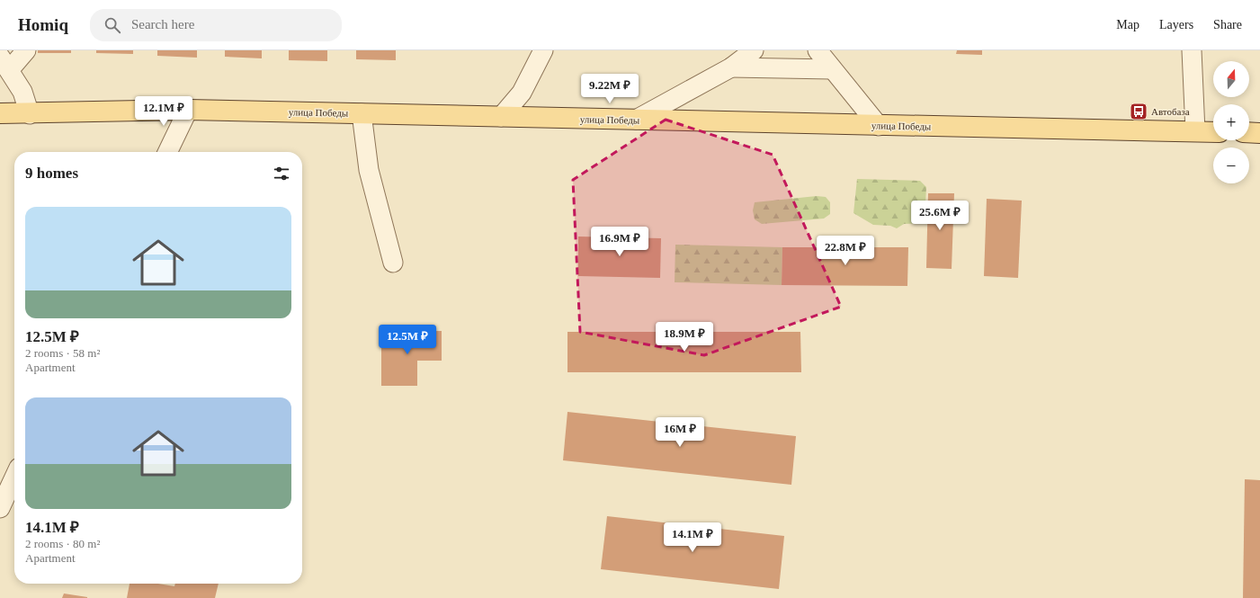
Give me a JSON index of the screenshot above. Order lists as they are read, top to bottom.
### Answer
{
  "streets": {
    "main road": ["улица Победы"]
  },
  "places": {
    "bus stop": ["Автобаза"]
  },
  "north": "top",
  "page": {
    "header": "Homiq",
    "search": "Search here",
    "nav": ["Map", "Layers", "Share"],
    "map_buttons": ["+", "−"],
    "price": [
      "9.22M ₽",
      "12.1M ₽",
      "25.6M ₽",
      "16.9M ₽",
      "22.8M ₽",
      "18.9M ₽",
      "12.5M ₽",
      "16M ₽",
      "14.1M ₽"
    ],
    "heading": "9 homes",
    "list": [
      {
        "name": "12.5M ₽",
        "note": "2 rooms · 58 m² · Apartment"
      },
      {
        "name": "14.1M ₽",
        "note": "2 rooms · 80 m² · Apartment"
      }
    ]
  }
}
